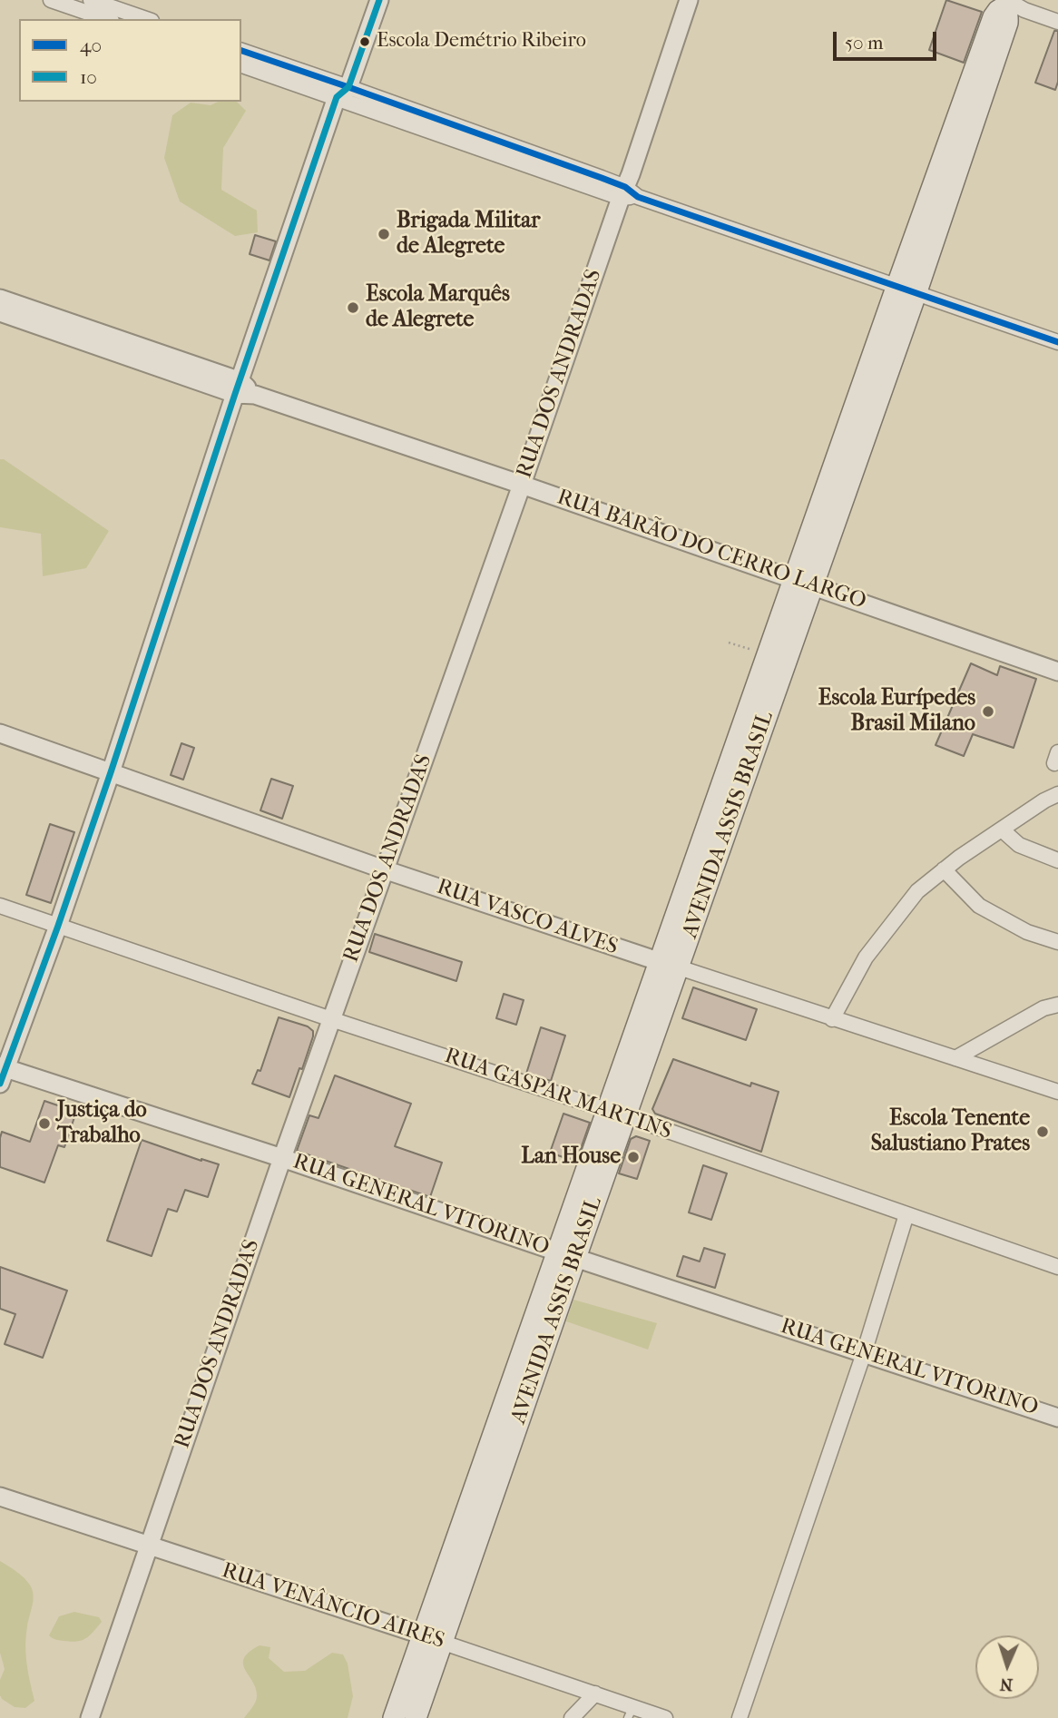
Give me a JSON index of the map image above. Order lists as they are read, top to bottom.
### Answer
{
  "streets": {
    "main road": ["AVENIDA ASSIS BRASIL"],
    "street": [
      "RUA DOS ANDRADAS",
      "RUA BARÃO DO CERRO LARGO",
      "RUA VASCO ALVES",
      "RUA GASPAR MARTINS",
      "RUA GENERAL VITORINO",
      "RUA VENÂNCIO AIRES"
    ]
  },
  "crossings": [
    ["RUA DOS ANDRADAS", "RUA BARÃO DO CERRO LARGO"],
    ["RUA DOS ANDRADAS", "RUA VASCO ALVES"],
    ["RUA DOS ANDRADAS", "RUA GASPAR MARTINS"],
    ["RUA DOS ANDRADAS", "RUA GENERAL VITORINO"],
    ["RUA DOS ANDRADAS", "RUA VENÂNCIO AIRES"],
    ["RUA BARÃO DO CERRO LARGO", "AVENIDA ASSIS BRASIL"],
    ["AVENIDA ASSIS BRASIL", "RUA VASCO ALVES"],
    ["AVENIDA ASSIS BRASIL", "RUA GASPAR MARTINS"],
    ["AVENIDA ASSIS BRASIL", "RUA GENERAL VITORINO"],
    ["AVENIDA ASSIS BRASIL", "RUA VENÂNCIO AIRES"]
  ],
  "places": [
    "Escola Demétrio Ribeiro",
    "Brigada Militar de Alegrete",
    "Escola Marquês de Alegrete",
    "Escola Eurípedes Brasil Milano",
    "Justiça do Trabalho",
    "Escola Tenente Salustiano Prates",
    "Lan House"
  ],
  "lines": ["transit line 10", "transit line 40"],
  "legend": ["40", "10"],
  "scale_bar": "50 m",
  "north": "bottom"
}
